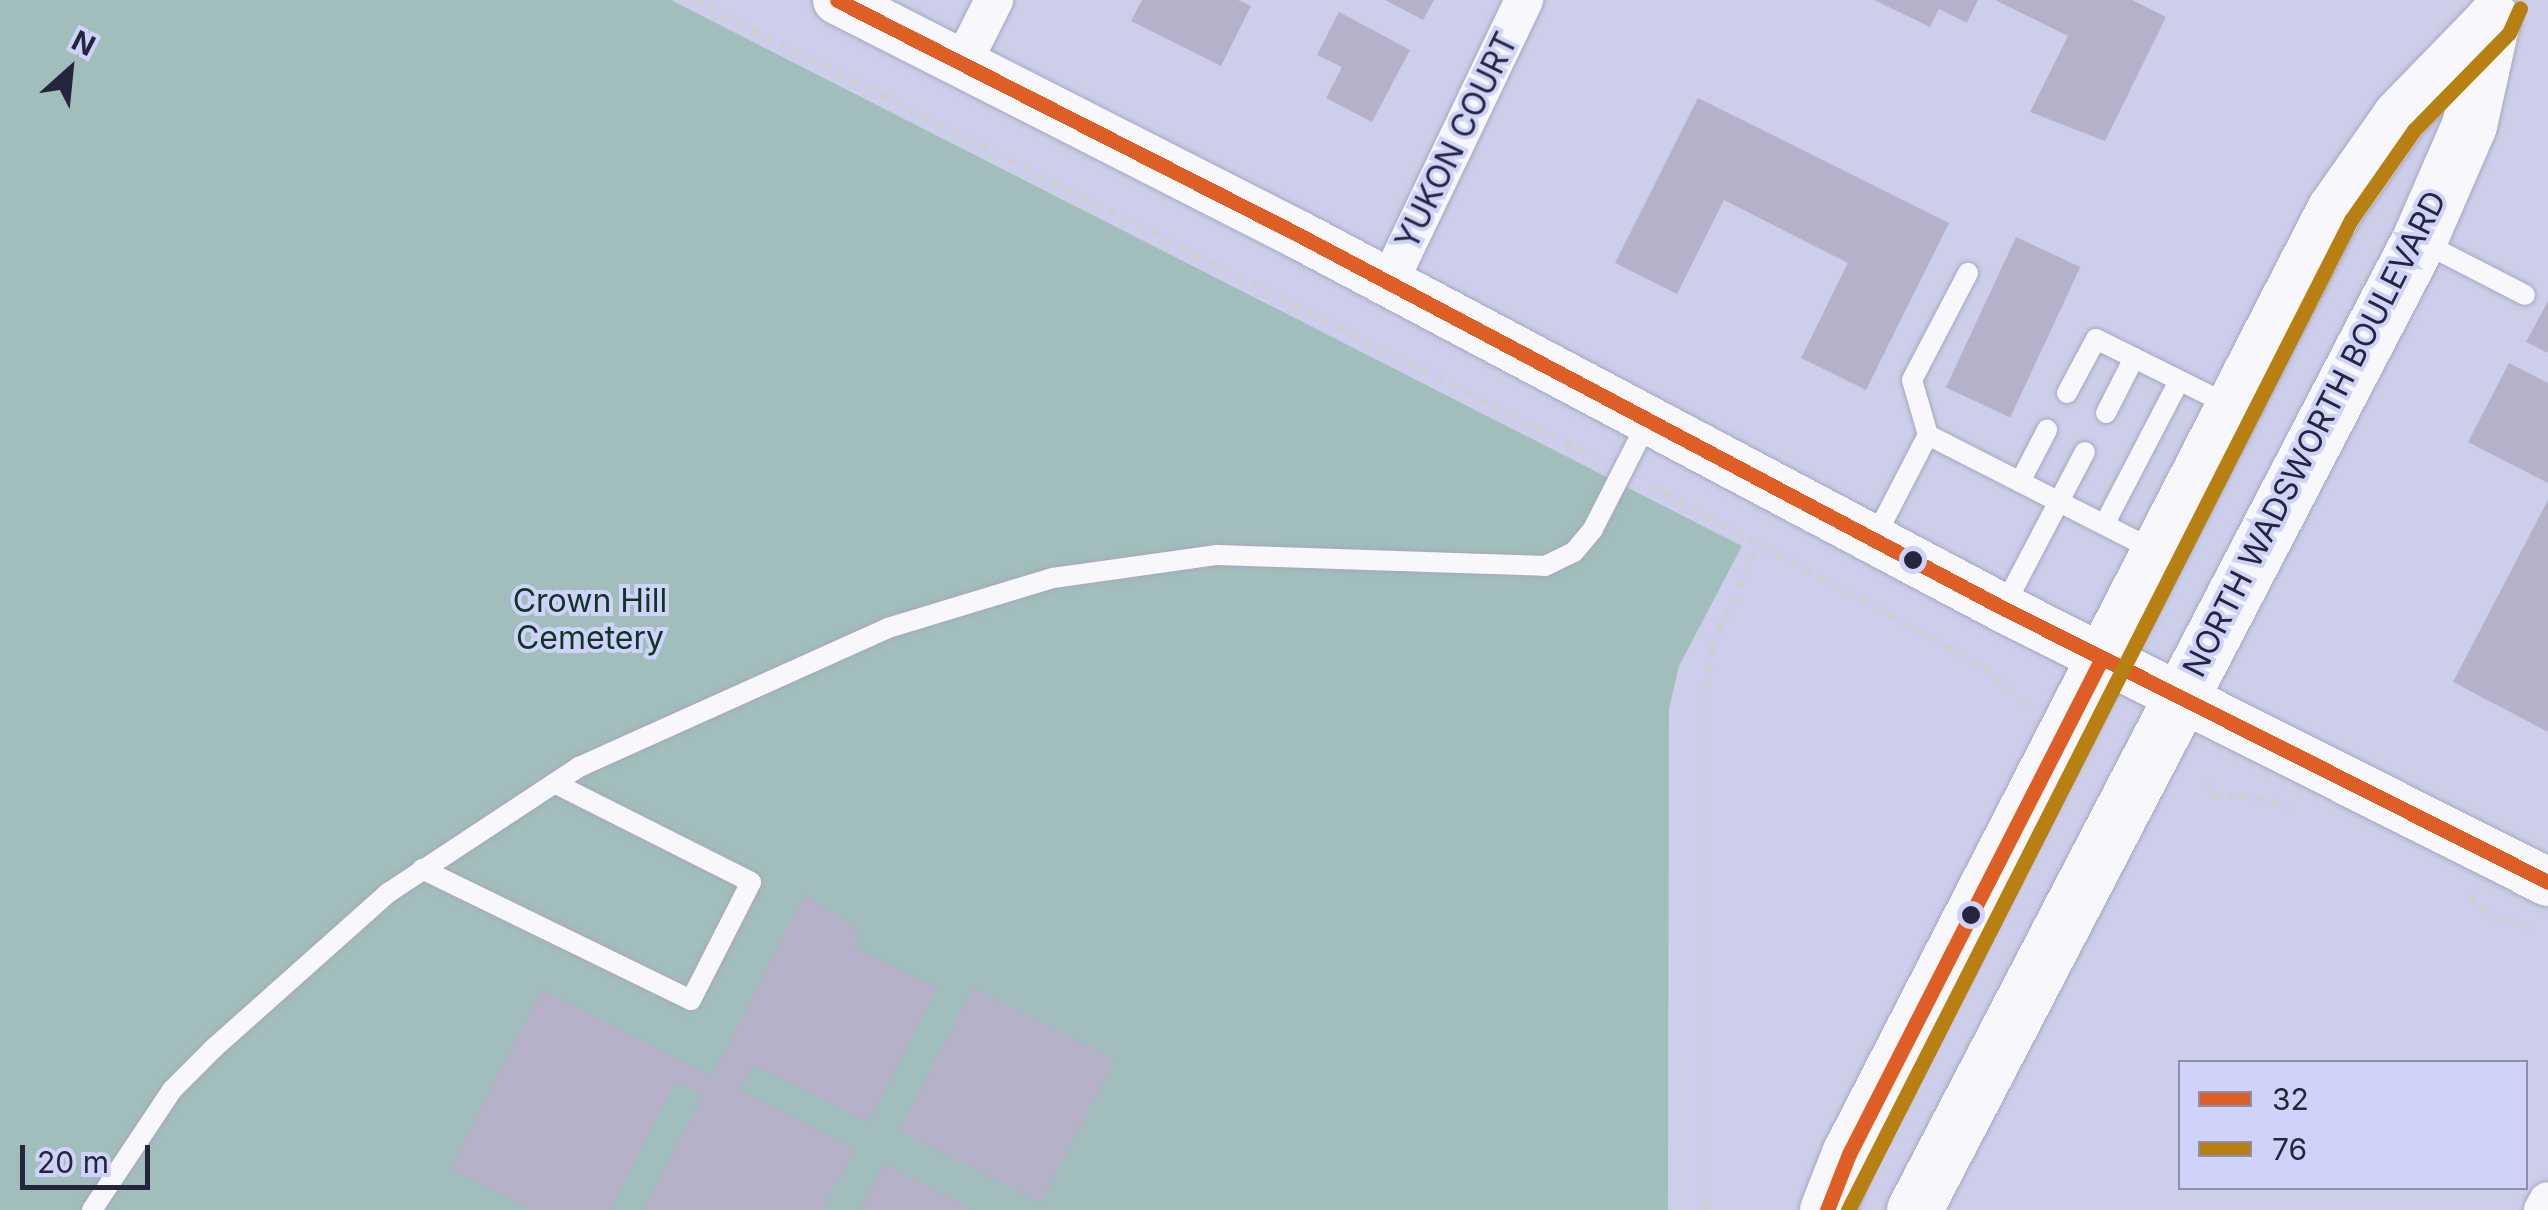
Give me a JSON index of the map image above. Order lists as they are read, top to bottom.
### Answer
{
  "streets": {
    "main road": ["NORTH WADSWORTH BOULEVARD"],
    "street": ["YUKON COURT"]
  },
  "parks": ["Crown Hill Cemetery"],
  "lines": ["transit line 32", "transit line 76"],
  "legend": ["32", "76"],
  "scale_bar": "20 m",
  "north": "top right"
}
